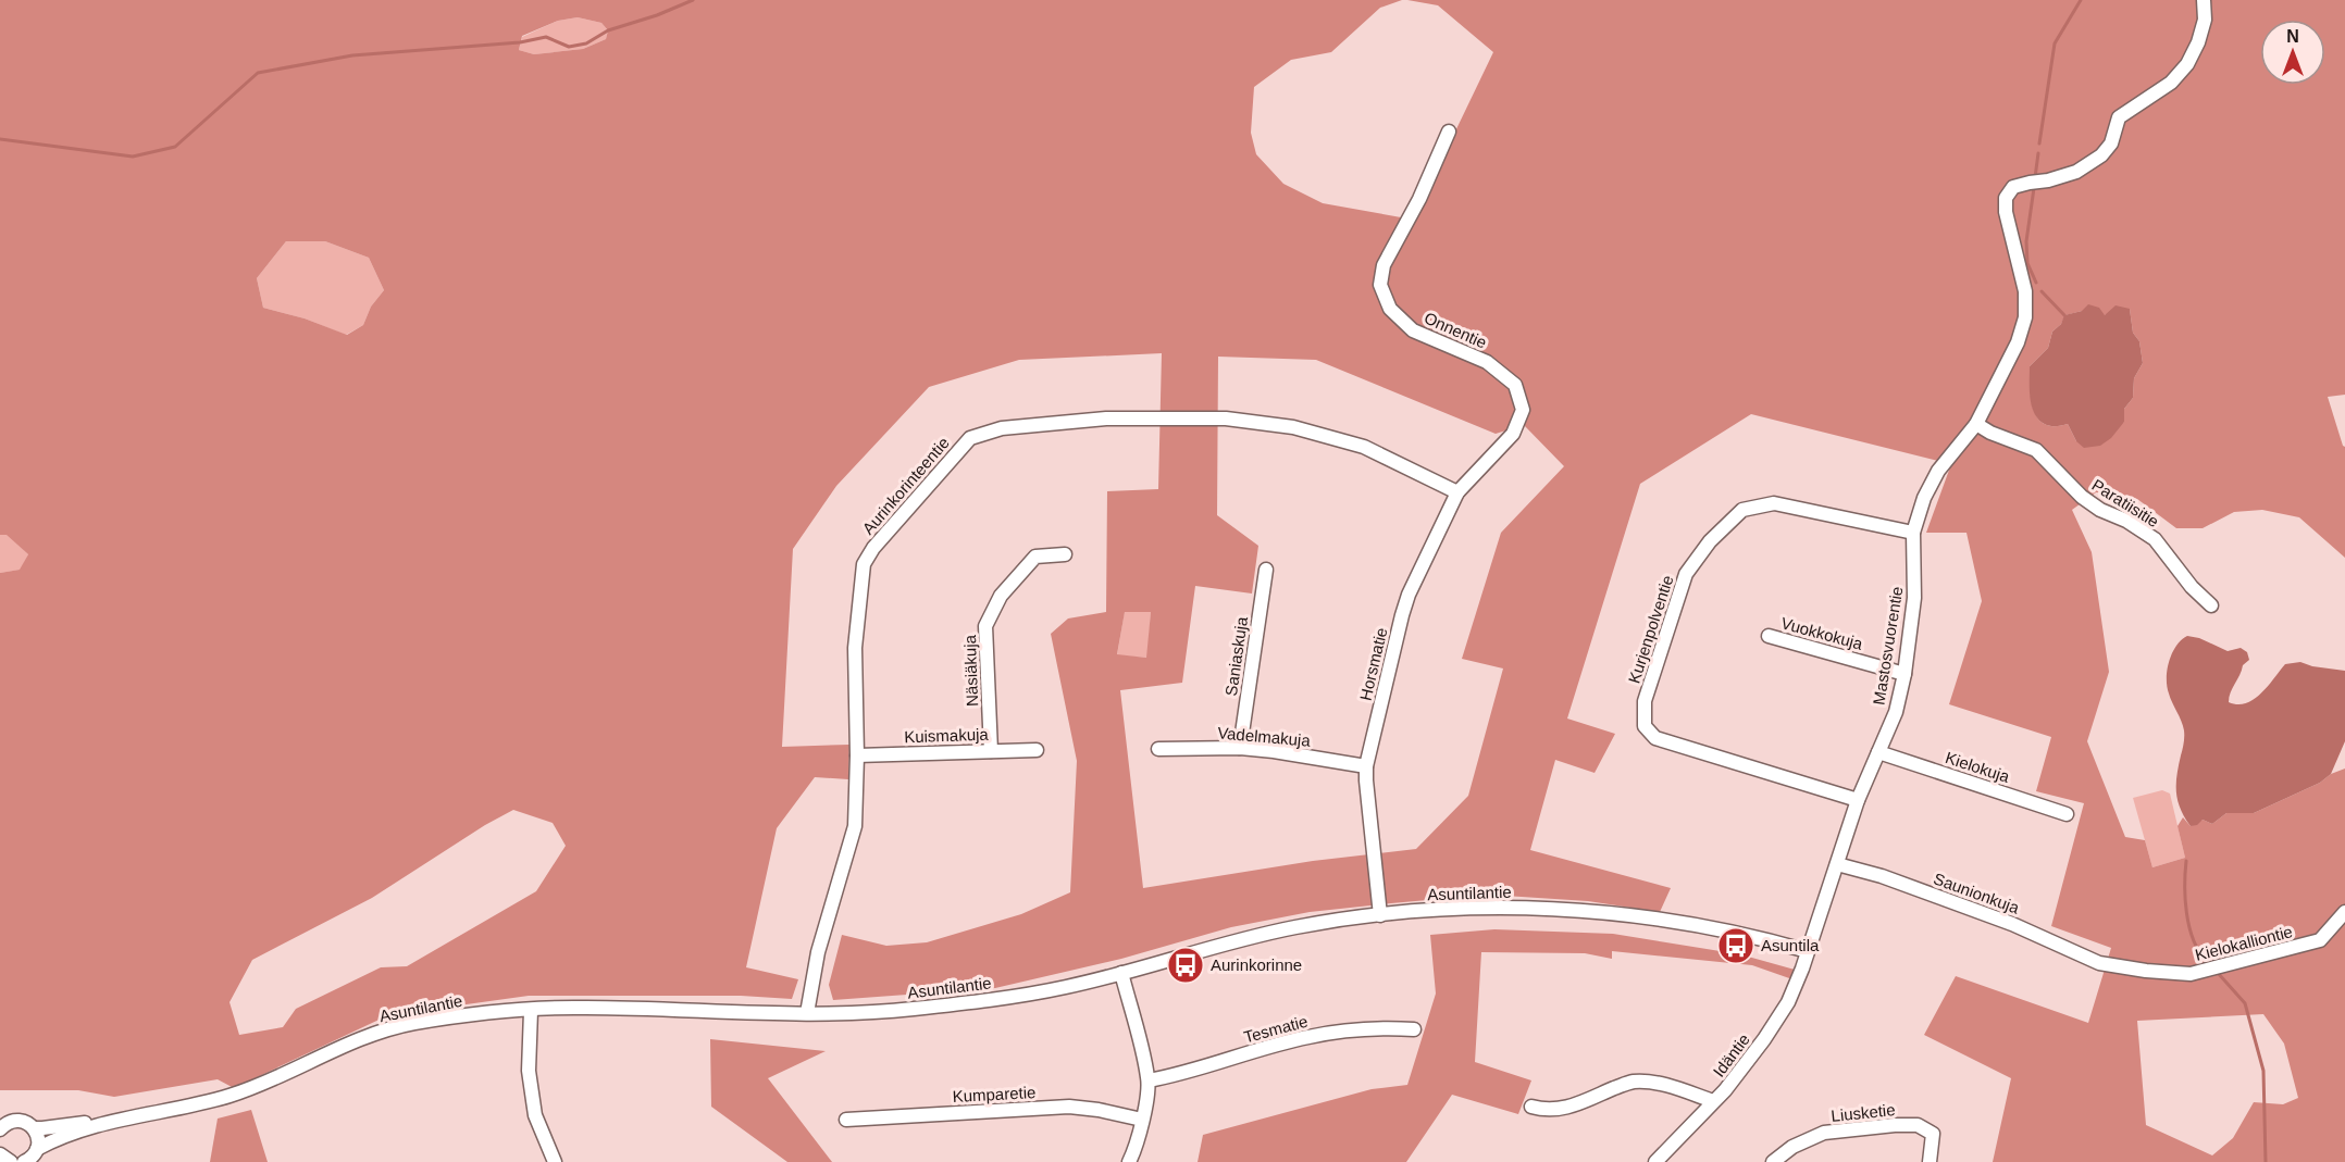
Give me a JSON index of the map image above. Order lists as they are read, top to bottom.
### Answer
{
  "streets": {
    "street": [
      "Onnentie",
      "Aurinkorinteentie",
      "Paratiisitie",
      "Kurjenpolventie",
      "Vuokkokuja",
      "Mastosvuorentie",
      "Saniaskuja",
      "Horsmatie",
      "Näsiäkuja",
      "Kuismakuja",
      "Vadelmakuja",
      "Kielokuja",
      "Asuntilantie",
      "Saunionkuja",
      "Kielokalliontie",
      "Tesmatie",
      "Idäntie",
      "Kumparetie",
      "Liusketie"
    ]
  },
  "crossings": [
    ["Onnentie", "Horsmatie"],
    ["Aurinkorinteentie", "Horsmatie"],
    ["Aurinkorinteentie", "Kuismakuja"],
    ["Aurinkorinteentie", "Asuntilantie"],
    ["Paratiisitie", "Mastosvuorentie"],
    ["Kurjenpolventie", "Mastosvuorentie"],
    ["Vuokkokuja", "Mastosvuorentie"],
    ["Mastosvuorentie", "Kielokuja"],
    ["Mastosvuorentie", "Asuntilantie"],
    ["Mastosvuorentie", "Saunionkuja"],
    ["Mastosvuorentie", "Idäntie"],
    ["Saniaskuja", "Vadelmakuja"],
    ["Horsmatie", "Vadelmakuja"],
    ["Horsmatie", "Asuntilantie"],
    ["Näsiäkuja", "Kuismakuja"],
    ["Asuntilantie", "Idäntie"],
    ["Saunionkuja", "Kielokalliontie"]
  ],
  "places": {
    "bus stop": ["Asuntila", "Aurinkorinne"]
  },
  "north": "top"
}
